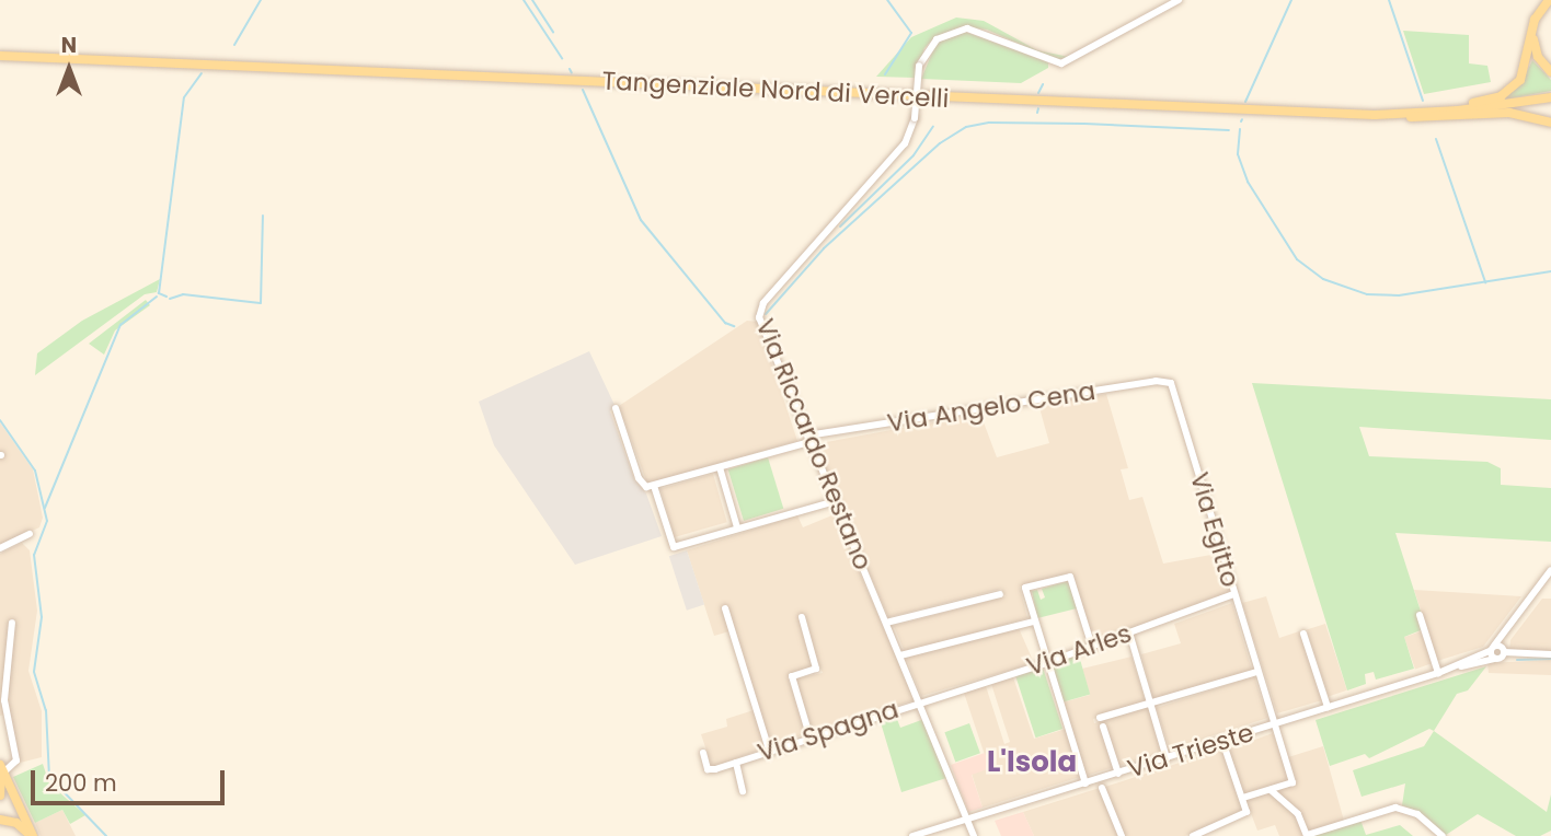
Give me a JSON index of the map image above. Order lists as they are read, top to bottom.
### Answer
{
  "streets": {
    "main road": ["Tangenziale Nord di Vercelli"],
    "street": [
      "Via Angelo Cena",
      "Via Riccardo Restano",
      "Via Egitto",
      "Via Arles",
      "Via Spagna",
      "Via Trieste"
    ]
  },
  "crossings": [
    ["Via Angelo Cena", "Via Riccardo Restano"],
    ["Via Angelo Cena", "Via Egitto"],
    ["Via Riccardo Restano", "Via Arles"],
    ["Via Riccardo Restano", "Via Spagna"],
    ["Via Riccardo Restano", "Via Trieste"],
    ["Via Egitto", "Via Arles"],
    ["Via Egitto", "Via Trieste"],
    ["Via Arles", "Via Spagna"]
  ],
  "districts": ["L'Isola"],
  "scale_bar": "200 m",
  "north": "top"
}
